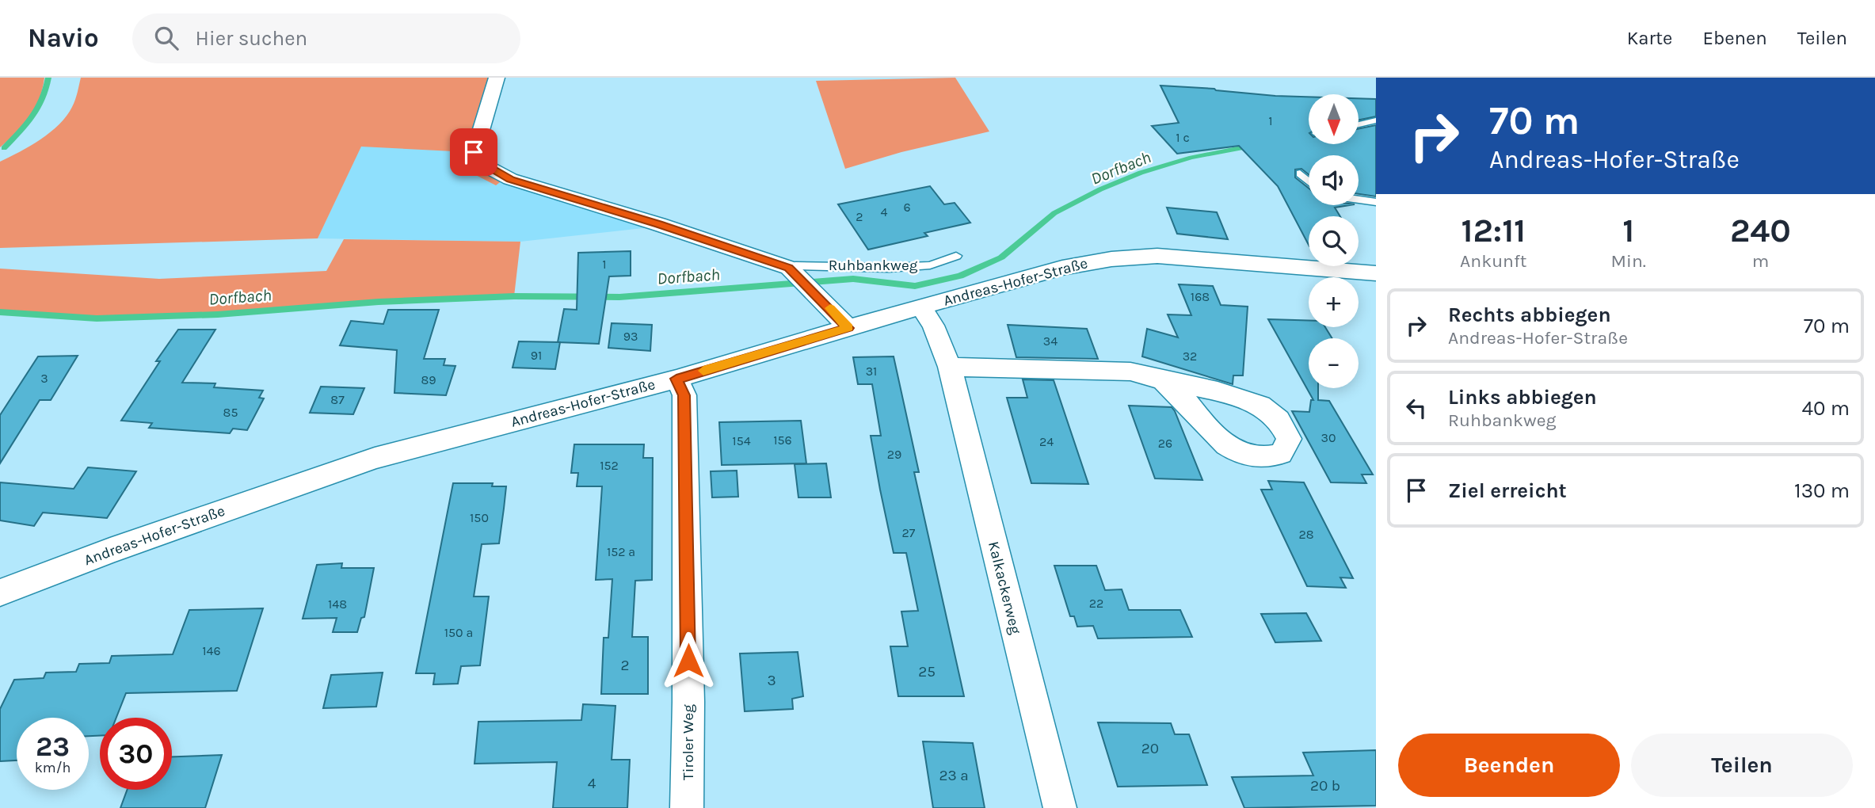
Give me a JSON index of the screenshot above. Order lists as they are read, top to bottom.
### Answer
{
  "streets": {
    "street": [
      "Ruhbankweg",
      "Andreas-Hofer-Straße",
      "Kalkackerweg",
      "Tiroler Weg"
    ]
  },
  "crossings": [
    ["Ruhbankweg", "Andreas-Hofer-Straße"],
    ["Andreas-Hofer-Straße", "Kalkackerweg"],
    ["Andreas-Hofer-Straße", "Tiroler Weg"]
  ],
  "water": ["Dorfbach"],
  "house_numbers": [
    "1",
    "1 c",
    "6",
    "4",
    "2",
    "1",
    "168",
    "93",
    "34",
    "91",
    "32",
    "31",
    "3",
    "89",
    "87",
    "85",
    "30",
    "156",
    "154",
    "24",
    "26",
    "29",
    "152",
    "150",
    "27",
    "28",
    "152 a",
    "22",
    "148",
    "150 a",
    "146",
    "2",
    "25",
    "3",
    "20",
    "23 a",
    "4",
    "20 b"
  ],
  "north": "bottom",
  "page": {
    "header": "Navio",
    "search": "Hier suchen",
    "nav": ["Karte", "Ebenen", "Teilen"],
    "turn": ["70 m", "Andreas-Hofer-Straße"],
    "map_buttons": ["+", "−"],
    "eta": [
      "12:11",
      "Ankunft",
      "1",
      "Min.",
      "240",
      "m"
    ],
    "list": [
      {
        "name": "Rechts abbiegen",
        "note": "Andreas-Hofer-Straße",
        "value": "70 m"
      },
      {
        "name": "Links abbiegen",
        "note": "Ruhbankweg",
        "value": "40 m"
      },
      {
        "name": "Ziel erreicht",
        "value": "130 m"
      }
    ],
    "speed": "23 km/h",
    "limit": "30",
    "buttons": ["Beenden", "Teilen"]
  }
}
